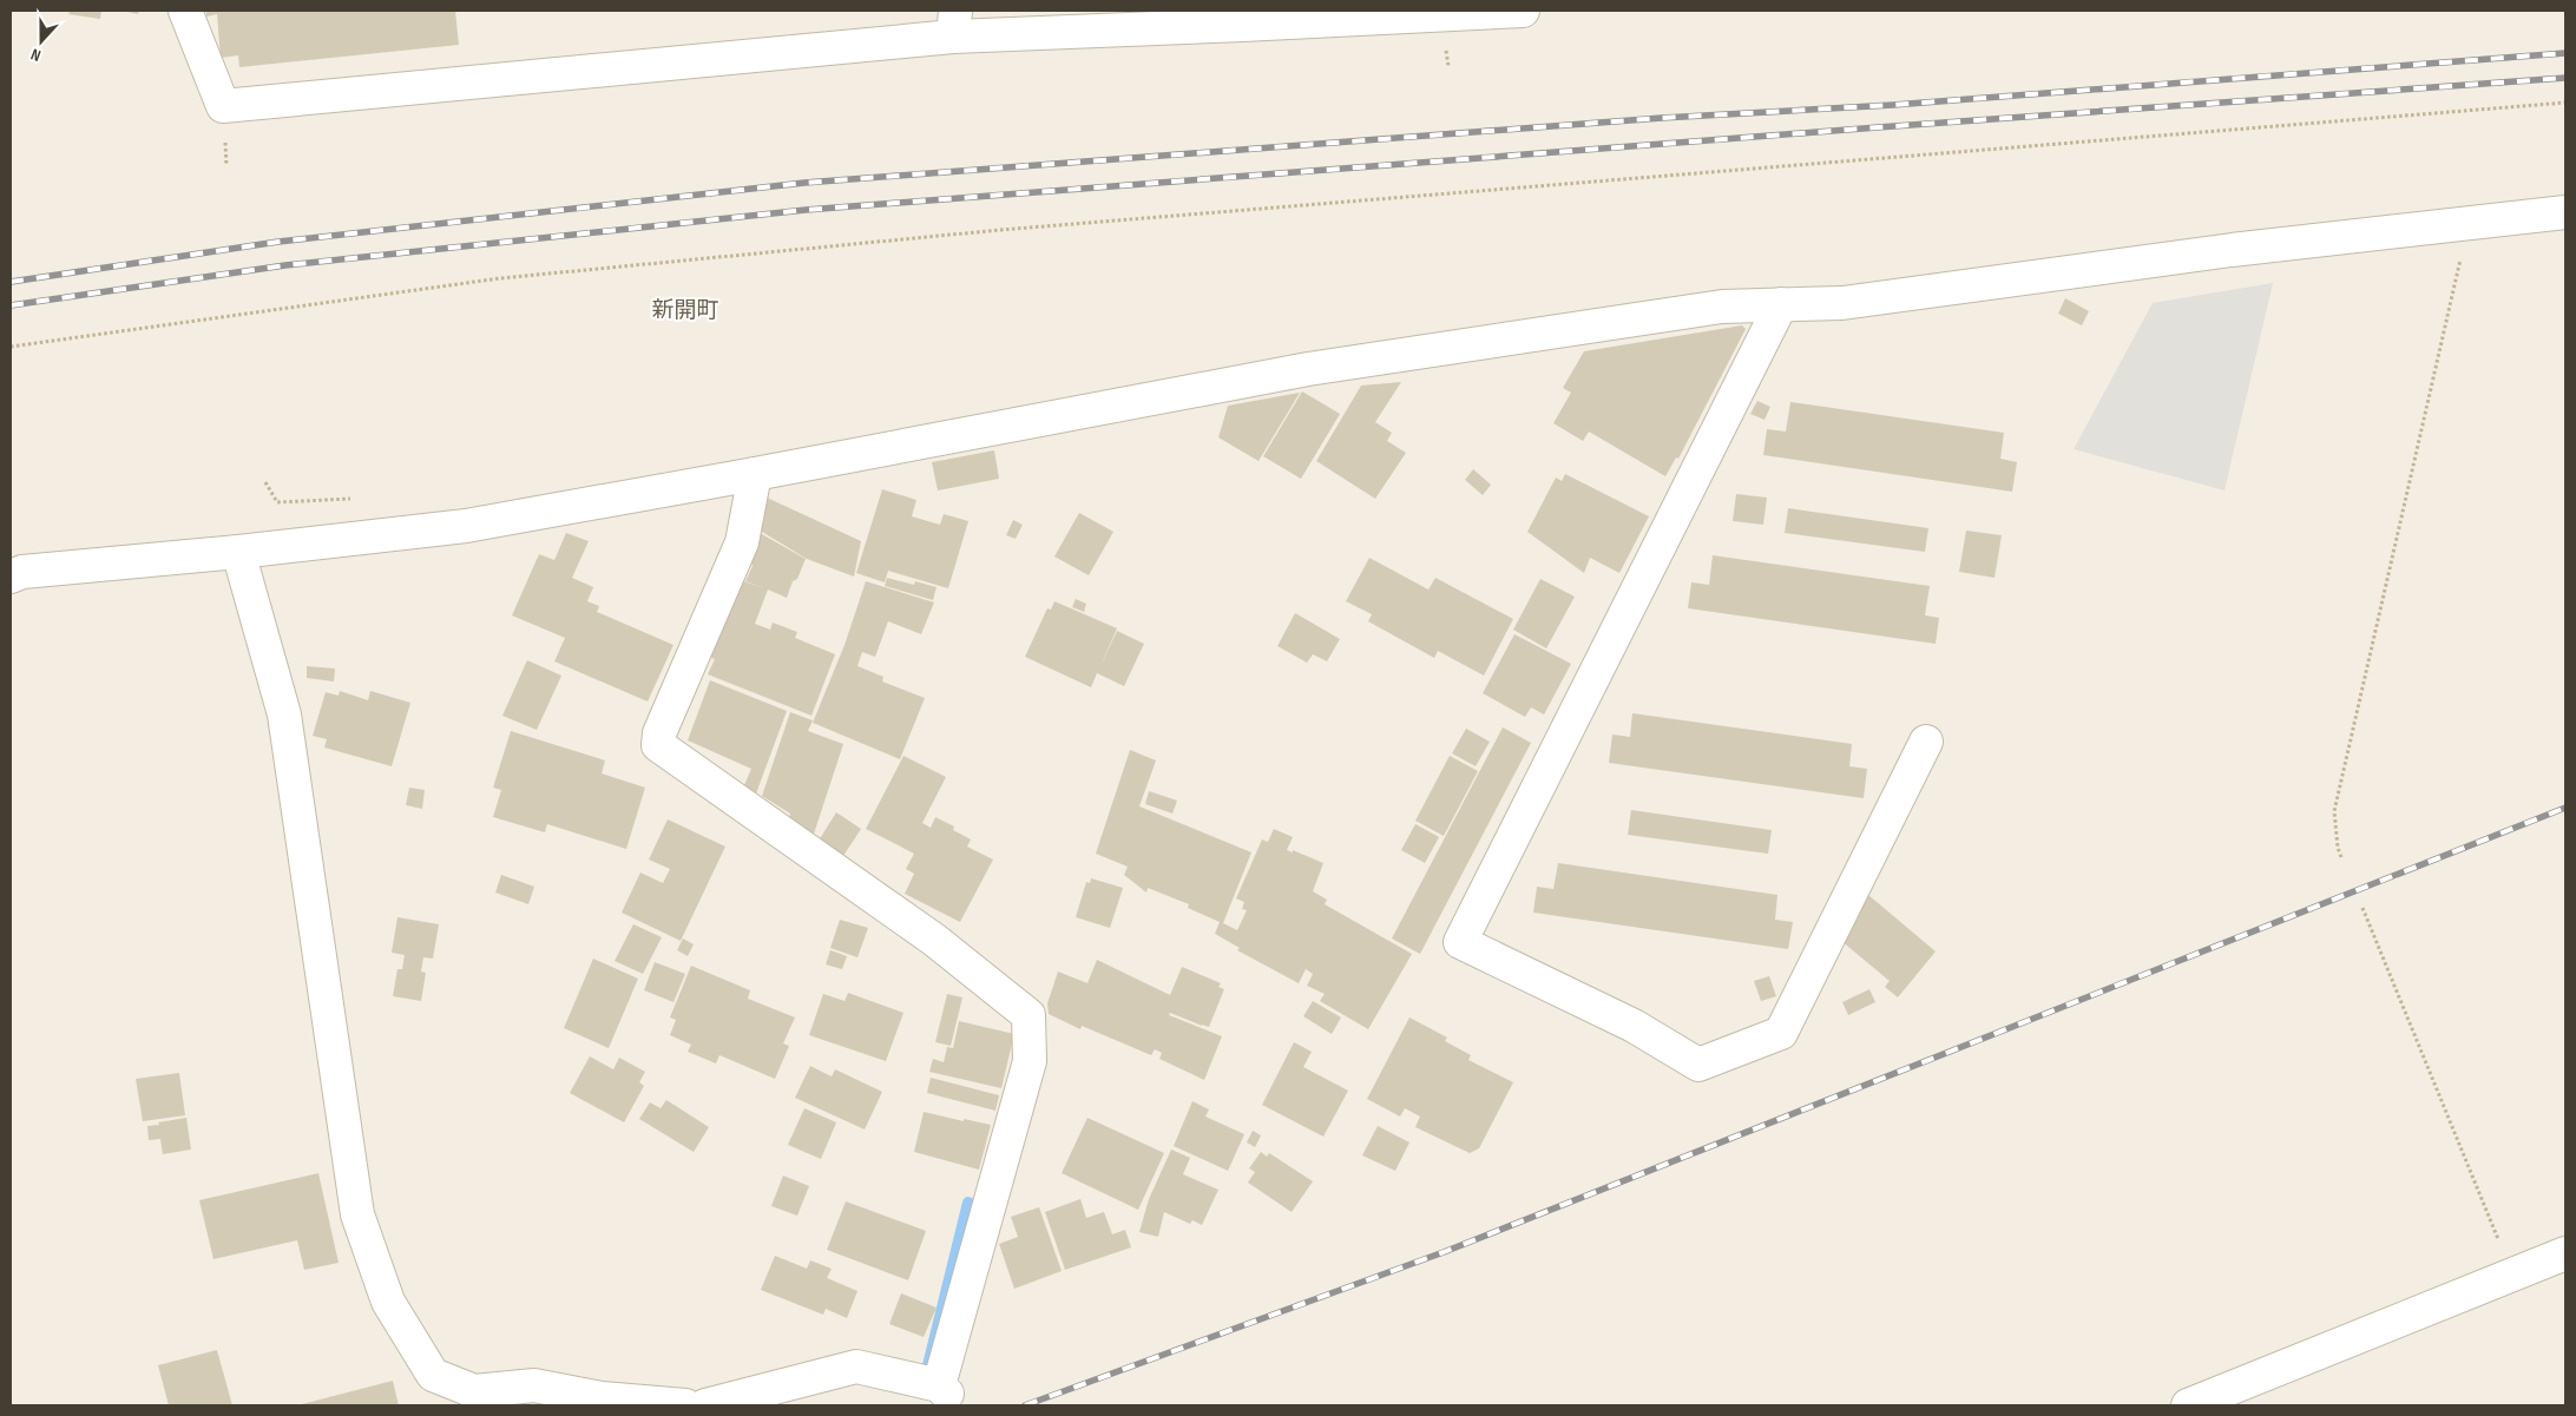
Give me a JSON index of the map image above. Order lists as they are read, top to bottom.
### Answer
{
  "districts": ["新開町"],
  "north": "bottom"
}
